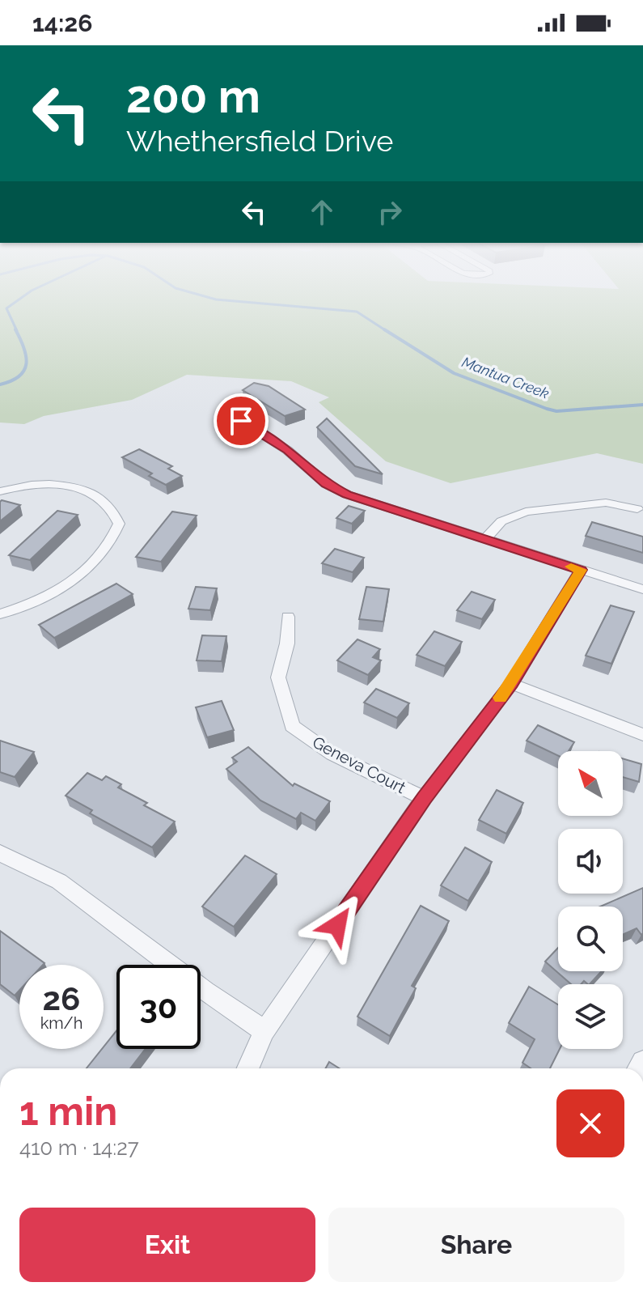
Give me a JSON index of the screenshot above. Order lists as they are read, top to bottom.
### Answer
{
  "streets": {
    "street": ["Geneva Court"]
  },
  "water": ["Mantua Creek"],
  "north": "top left",
  "page": {
    "status": "14:26",
    "turn": ["200 m", "Whethersfield Drive"],
    "speed": "26 km/h",
    "limit": "30",
    "heading": ["1 min", "410 m · 14:27"],
    "buttons": ["Exit", "Share"]
  }
}
